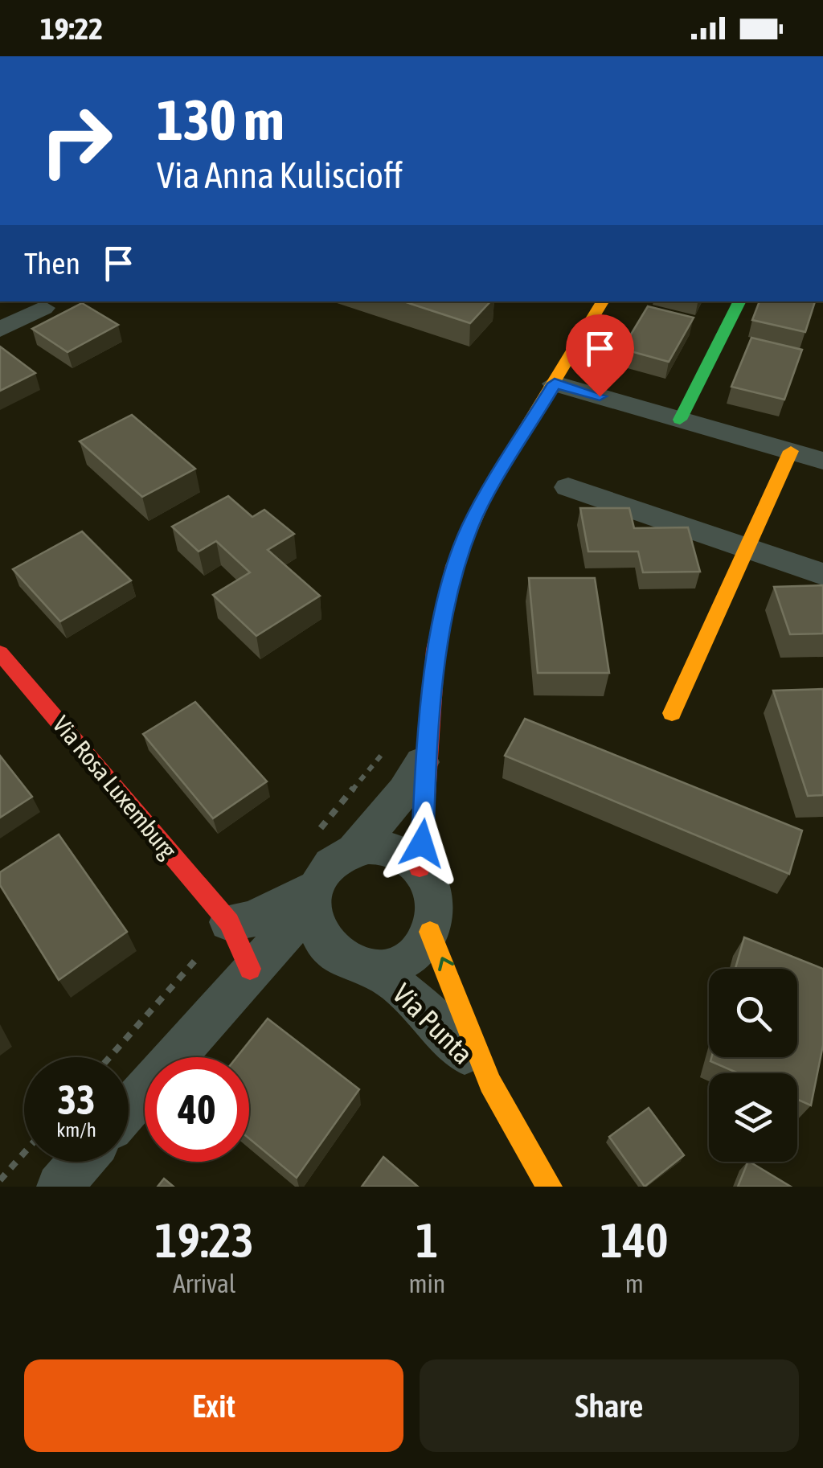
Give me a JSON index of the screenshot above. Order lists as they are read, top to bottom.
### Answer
{
  "streets": {
    "street": ["Via Rosa Luxemburg", "Via Punta"]
  },
  "page": {
    "status": "19:22",
    "turn": ["130 m", "Via Anna Kuliscioff"],
    "then": "Then",
    "speed": "33 km/h",
    "limit": "40",
    "eta": [
      "19:23",
      "Arrival",
      "1",
      "min",
      "140",
      "m"
    ],
    "buttons": ["Exit", "Share"]
  }
}
